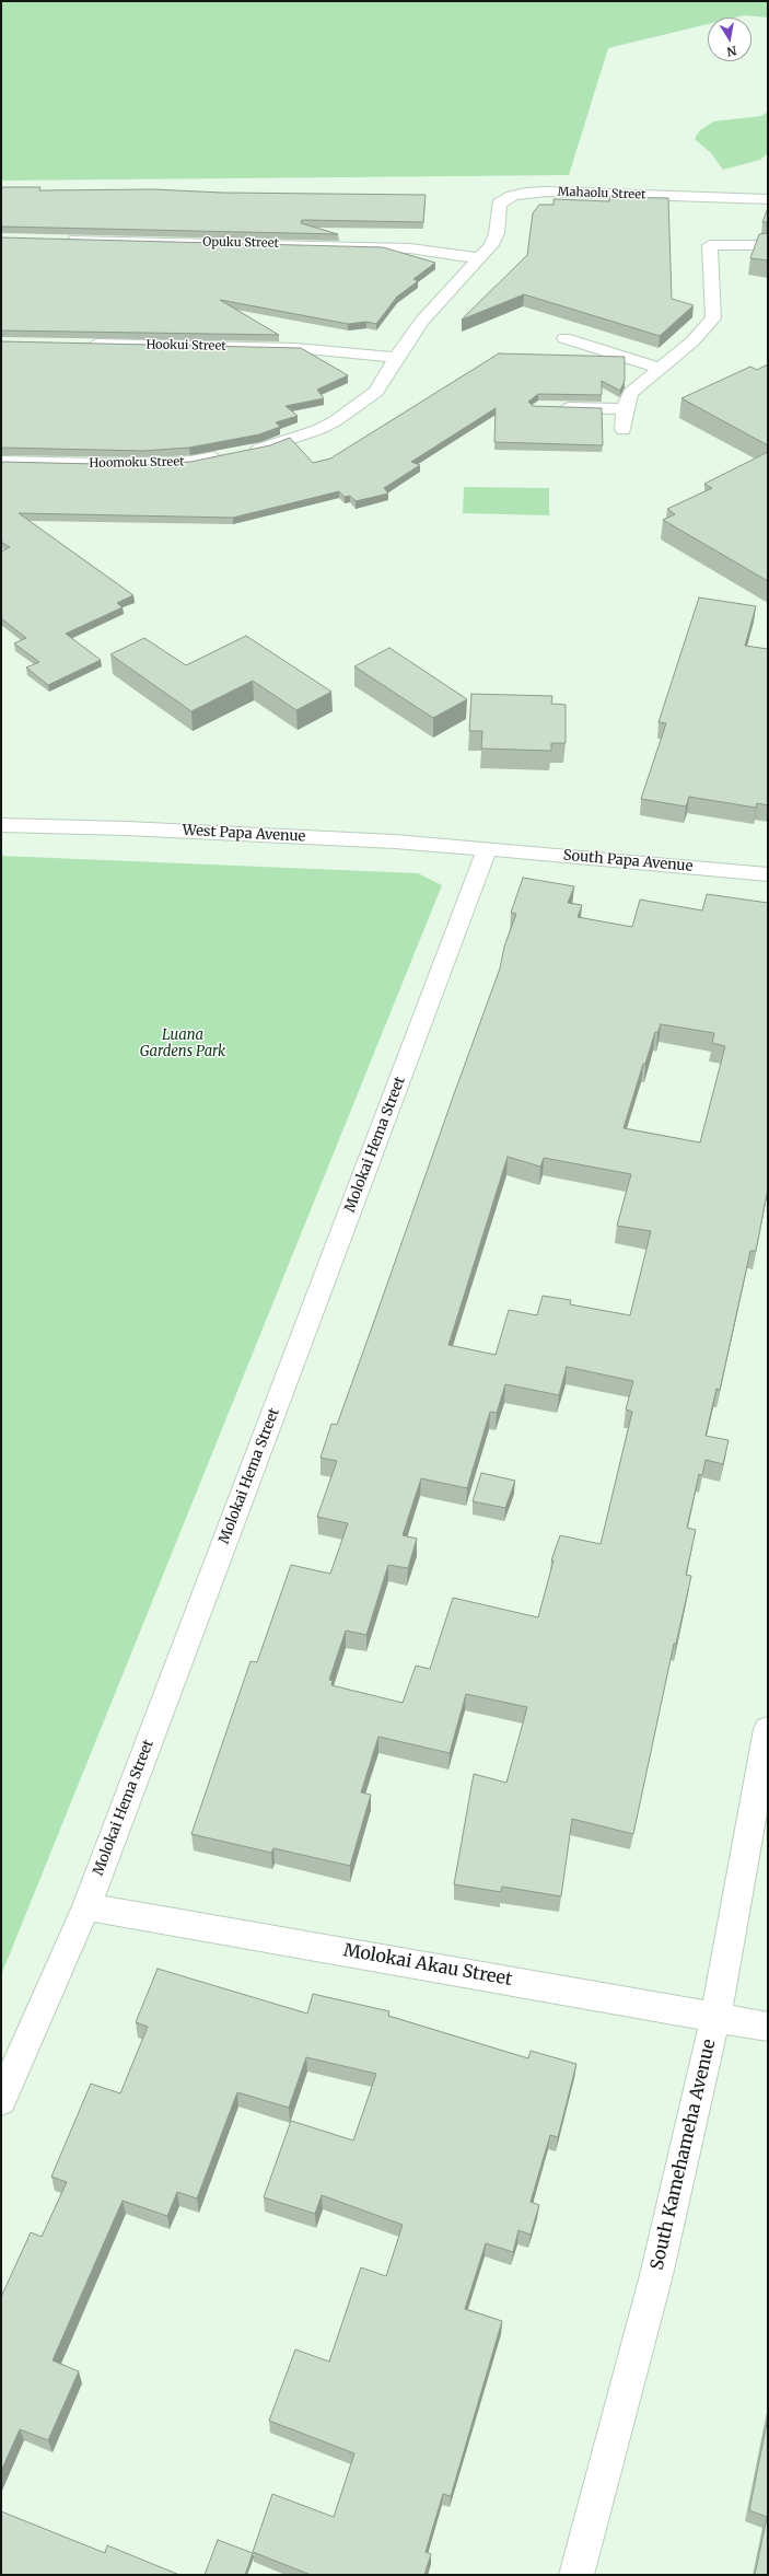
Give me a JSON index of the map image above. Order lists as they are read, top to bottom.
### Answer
{
  "streets": {
    "street": [
      "Mahaolu Street",
      "Opuku Street",
      "Hookui Street",
      "Hoomoku Street",
      "West Papa Avenue",
      "South Papa Avenue",
      "Molokai Hema Street",
      "Molokai Akau Street",
      "South Kamehameha Avenue"
    ]
  },
  "crossings": [
    ["Mahaolu Street", "Opuku Street"],
    ["Mahaolu Street", "Hoomoku Street"],
    ["Opuku Street", "Hoomoku Street"],
    ["Hookui Street", "Hoomoku Street"],
    ["West Papa Avenue", "South Papa Avenue"],
    ["West Papa Avenue", "Molokai Hema Street"],
    ["South Papa Avenue", "Molokai Hema Street"],
    ["Molokai Hema Street", "Molokai Akau Street"],
    ["Molokai Akau Street", "South Kamehameha Avenue"]
  ],
  "parks": ["Luana Gardens Park"],
  "north": "bottom"
}
